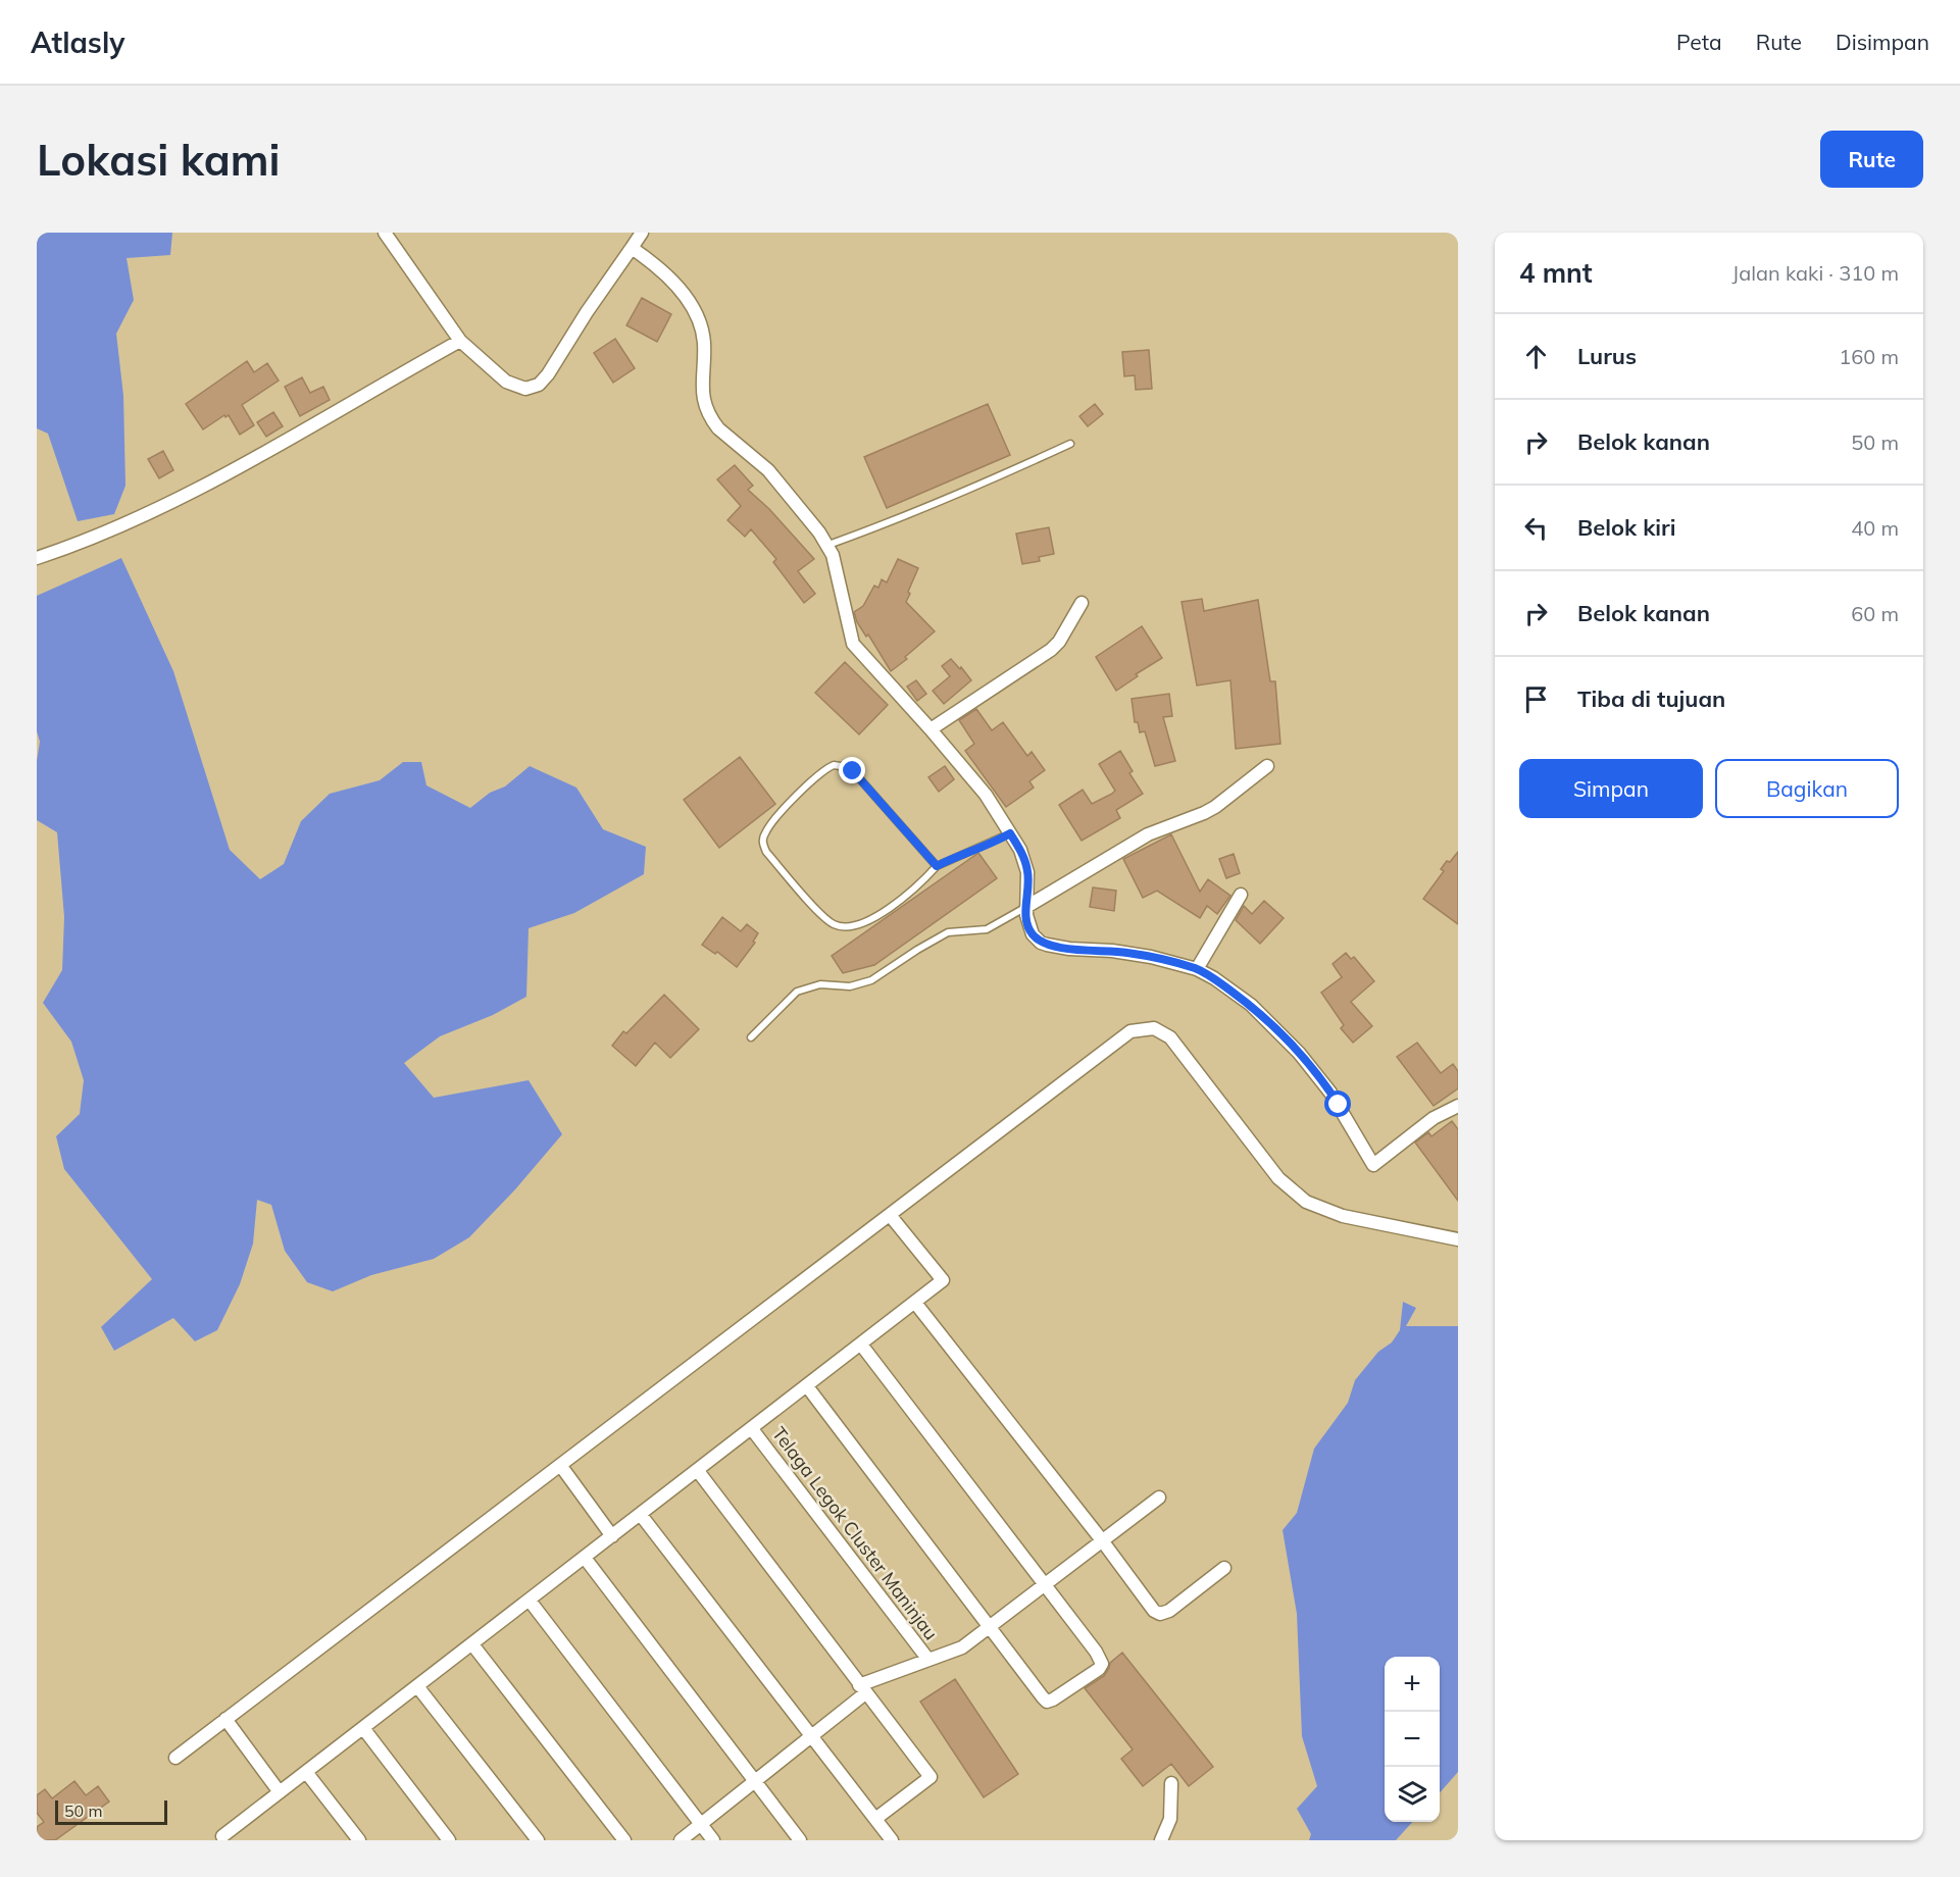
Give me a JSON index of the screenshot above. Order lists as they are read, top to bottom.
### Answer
{
  "streets": {
    "street": ["Telaga Legok Cluster Maninjau"]
  },
  "scale_bar": "50 m",
  "page": {
    "header": "Atlasly",
    "nav": ["Peta", "Rute", "Disimpan"],
    "buttons": [
      "Rute",
      ["Simpan", "Bagikan"]
    ],
    "title": "Lokasi kami",
    "heading": ["4 mnt", "Jalan kaki · 310 m"],
    "list": [
      ["Lurus", "160 m"],
      ["Belok kanan", "50 m"],
      ["Belok kiri", "40 m"],
      ["Belok kanan", "60 m"],
      "Tiba di tujuan"
    ],
    "map_buttons": ["+", "−"],
    "scale": "50 m"
  }
}
